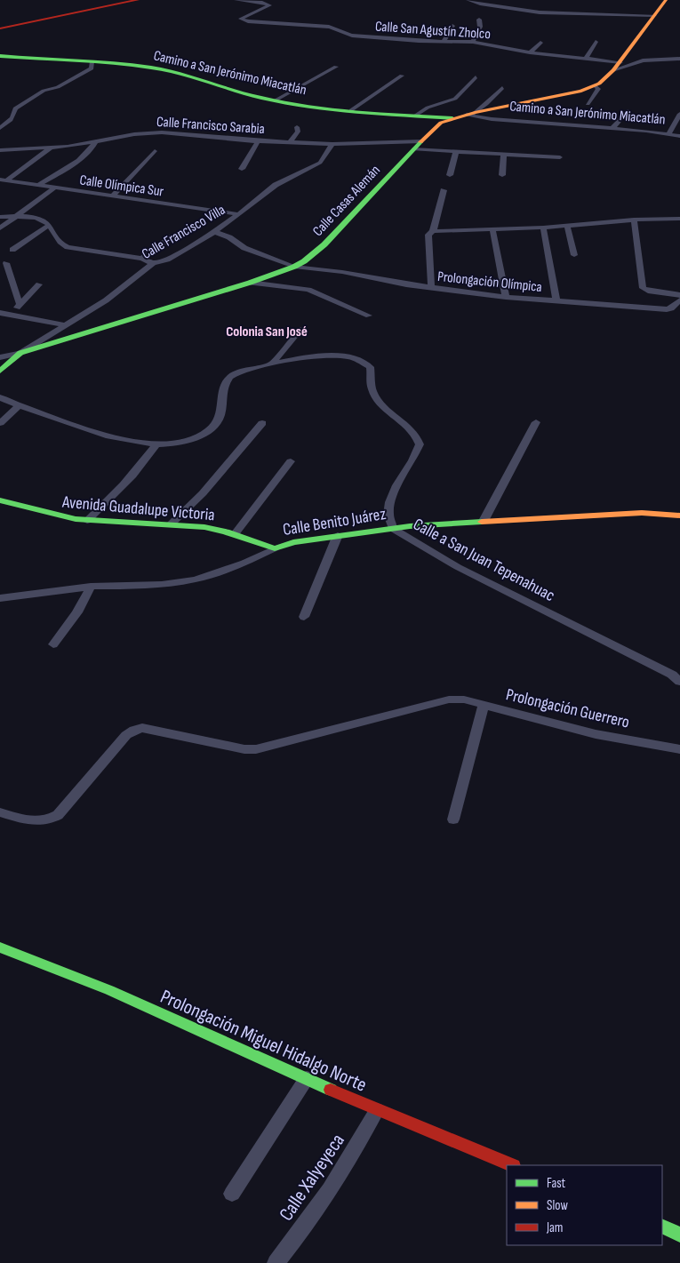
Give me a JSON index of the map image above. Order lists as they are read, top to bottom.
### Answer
{
  "streets": {
    "street": [
      "Calle San Agustín Zholco",
      "Camino a San Jerónimo Miacatlán",
      "Calle Francisco Sarabia",
      "Calle Olímpica Sur",
      "Calle Casas Alemán",
      "Calle Francisco Villa",
      "Prolongación Olímpica",
      "Avenida Guadalupe Victoria",
      "Calle Benito Juárez",
      "Calle a San Juan Tepenahuac",
      "Prolongación Guerrero",
      "Prolongación Miguel Hidalgo Norte",
      "Calle Xalyeyeca"
    ]
  },
  "crossings": [
    ["Calle San Agustín Zholco", "Calle Casas Alemán"],
    ["Camino a San Jerónimo Miacatlán", "Calle Casas Alemán"],
    ["Calle Francisco Sarabia", "Calle Casas Alemán"],
    ["Calle Francisco Sarabia", "Calle Francisco Villa"],
    ["Calle Olímpica Sur", "Calle Francisco Villa"],
    ["Calle Casas Alemán", "Calle Francisco Villa"],
    ["Calle Casas Alemán", "Prolongación Olímpica"],
    ["Calle Francisco Villa", "Prolongación Olímpica"],
    ["Avenida Guadalupe Victoria", "Calle Benito Juárez"],
    ["Calle Benito Juárez", "Calle a San Juan Tepenahuac"],
    ["Prolongación Miguel Hidalgo Norte", "Calle Xalyeyeca"]
  ],
  "districts": ["Colonia San José"],
  "legend": ["Fast", "Slow", "Jam"]
}
